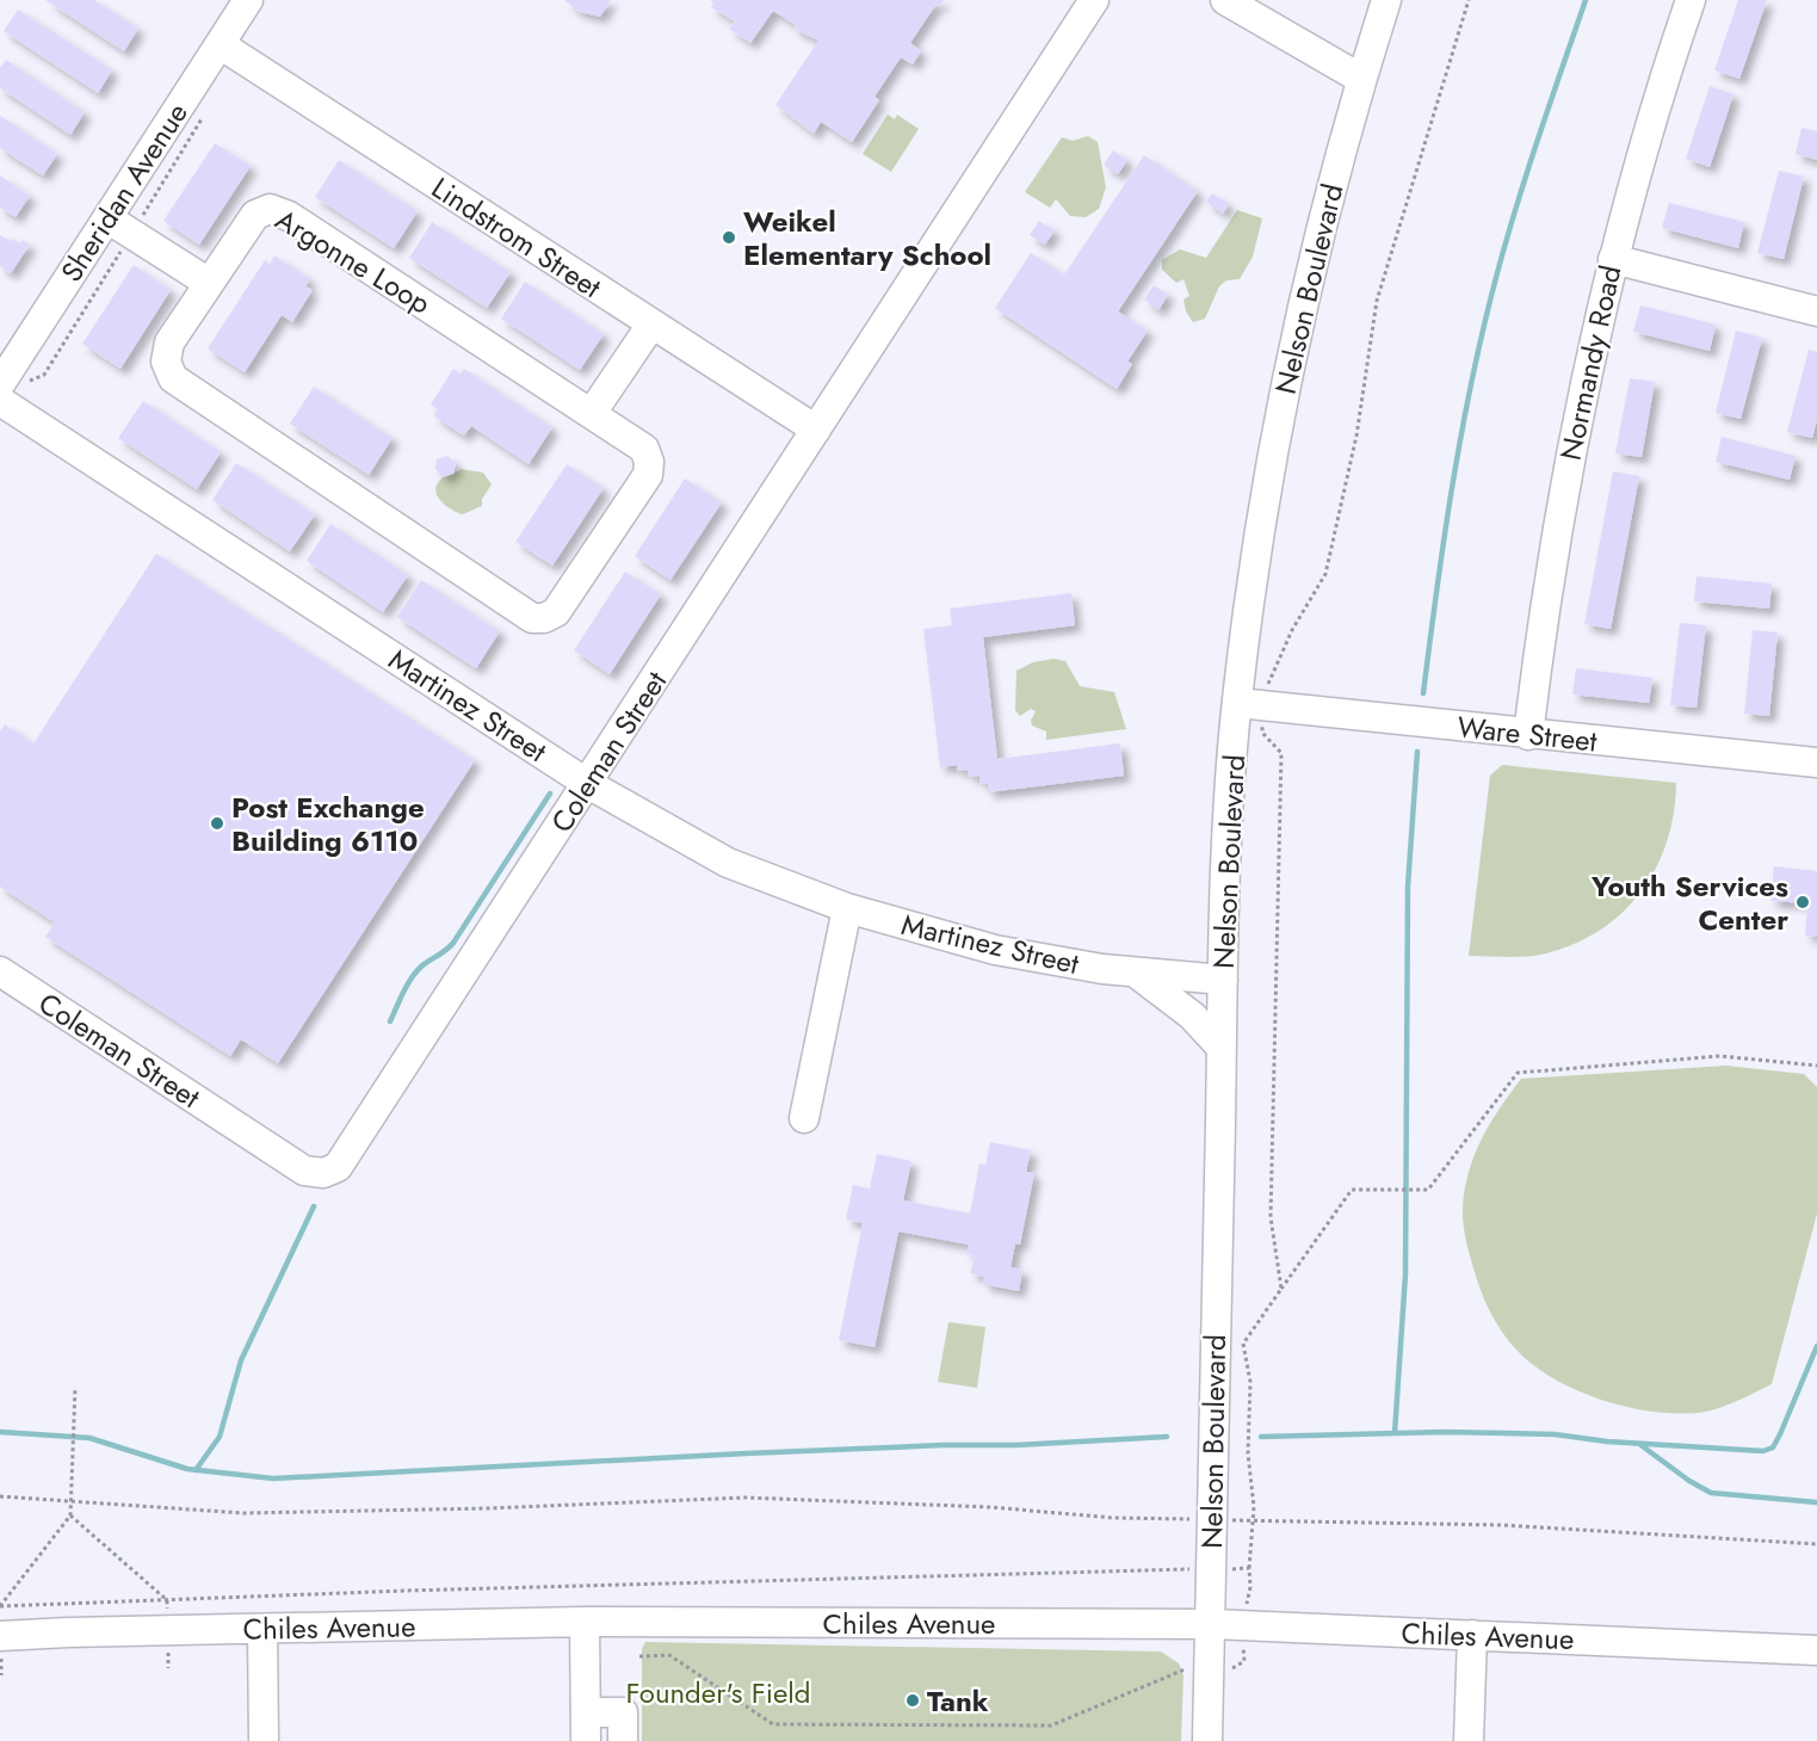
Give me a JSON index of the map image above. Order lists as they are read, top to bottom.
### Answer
{
  "streets": {
    "street": [
      "Sheridan Avenue",
      "Lindstrom Street",
      "Argonne Loop",
      "Nelson Boulevard",
      "Normandy Road",
      "Martinez Street",
      "Ware Street",
      "Coleman Street",
      "Chiles Avenue"
    ]
  },
  "crossings": [
    ["Sheridan Avenue", "Lindstrom Street"],
    ["Lindstrom Street", "Coleman Street"],
    ["Nelson Boulevard", "Martinez Street"],
    ["Nelson Boulevard", "Ware Street"],
    ["Nelson Boulevard", "Chiles Avenue"],
    ["Normandy Road", "Ware Street"],
    ["Martinez Street", "Coleman Street"]
  ],
  "parks": ["Founder's Field"],
  "places": [
    "Weikel Elementary School",
    "Post Exchange Building 6110",
    "Youth Services Center",
    "Tank"
  ]
}
